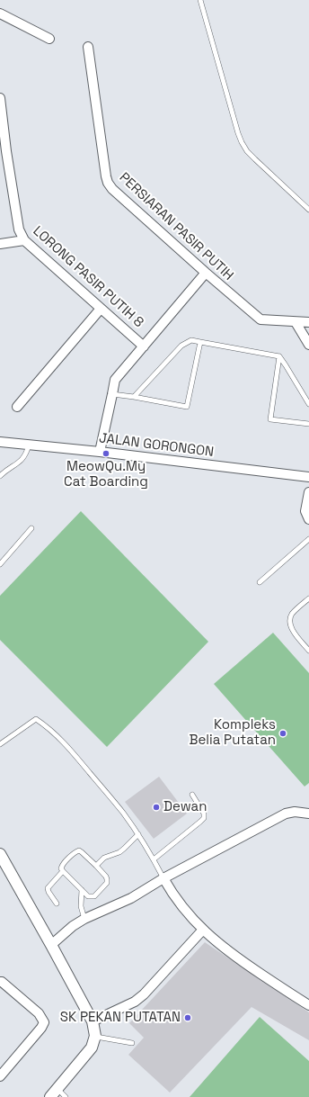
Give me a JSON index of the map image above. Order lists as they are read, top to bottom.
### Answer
{
  "streets": {
    "street": ["PERSIARAN PASIR PUTIH", "LORONG PASIR PUTIH 8", "JALAN GORONGON"]
  },
  "places": [
    "MeowQu.My Cat Boarding",
    "Kompleks Belia Putatan",
    "Dewan",
    "SK PEKAN PUTATAN"
  ]
}
